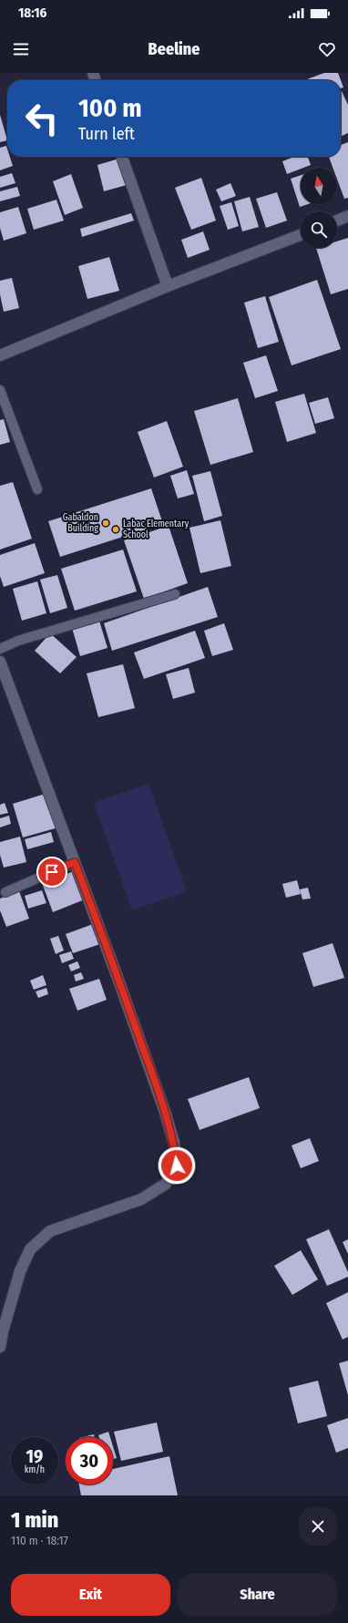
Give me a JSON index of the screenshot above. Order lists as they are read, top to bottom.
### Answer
{
  "places": ["Gabaldon Building", "Labac Elementary School"],
  "north": "top",
  "page": {
    "status": "18:16",
    "header": "Beeline",
    "turn": ["100 m", "Turn left"],
    "speed": "19 km/h",
    "limit": "30",
    "heading": ["1 min", "110 m · 18:17"],
    "buttons": ["Exit", "Share"]
  }
}
